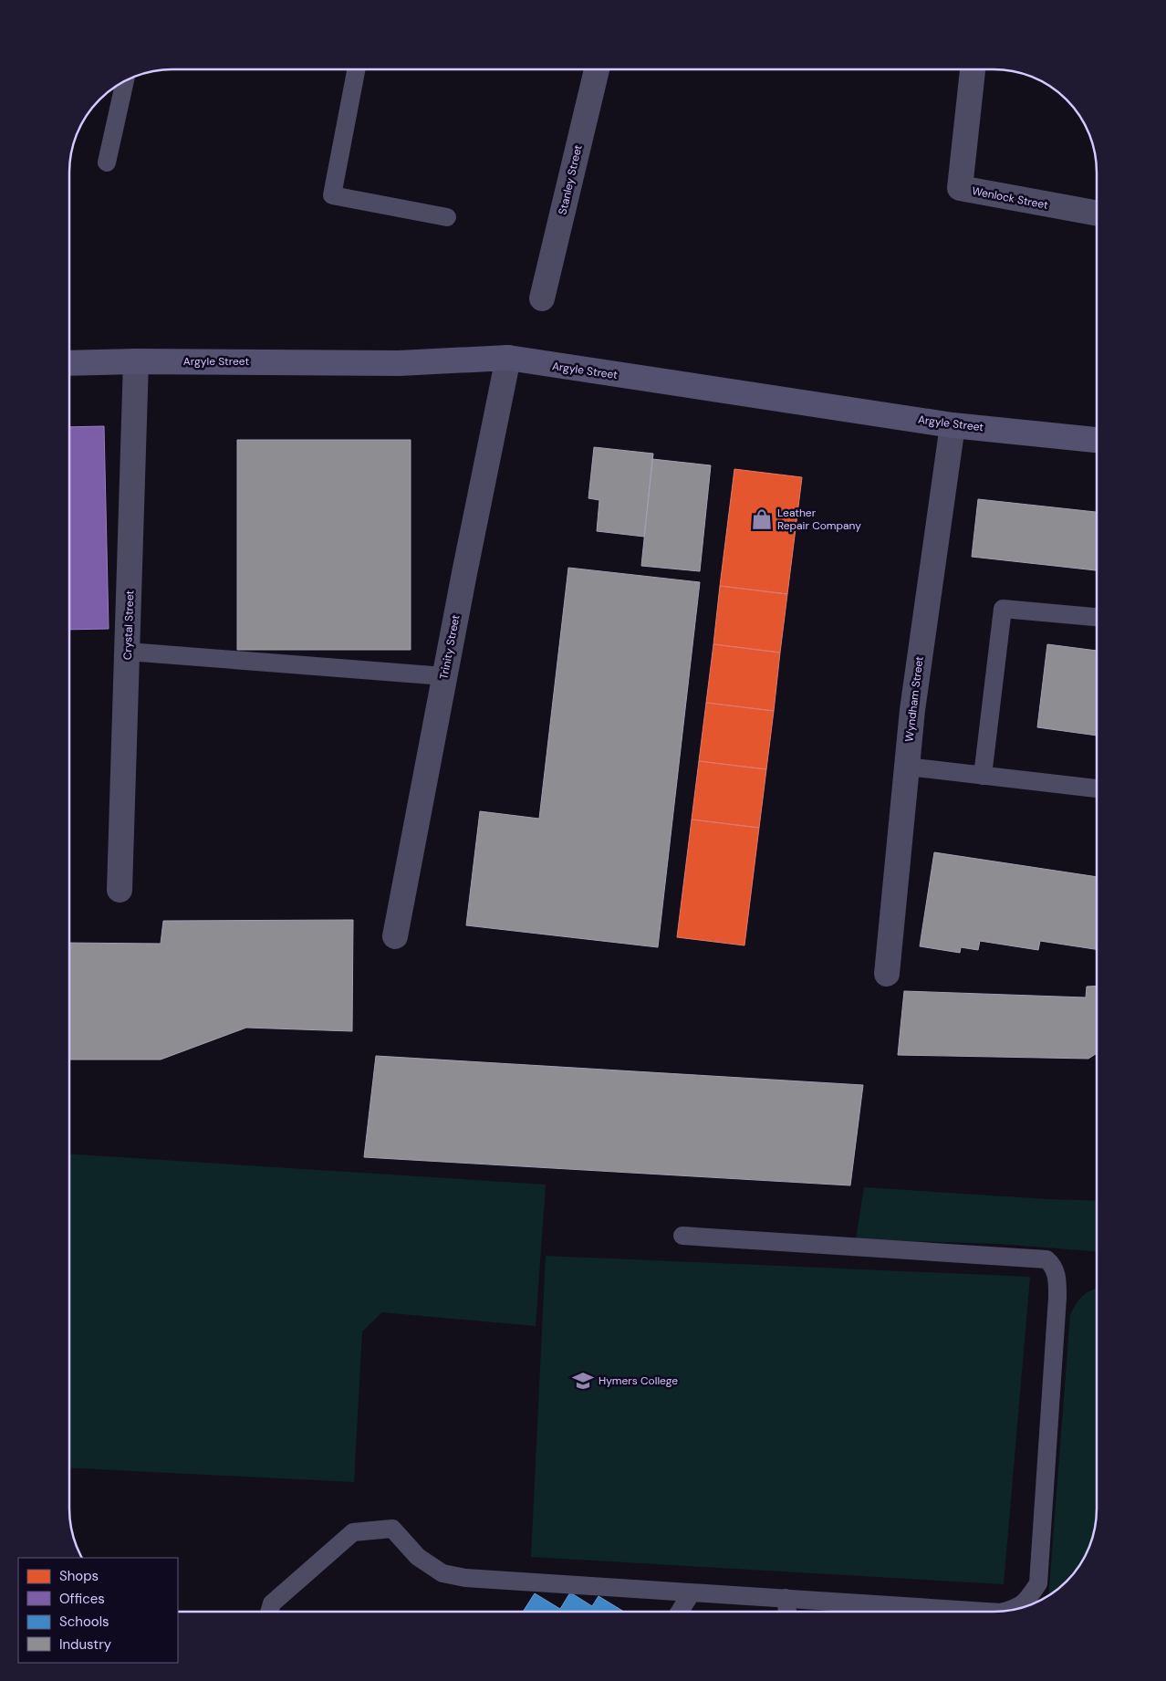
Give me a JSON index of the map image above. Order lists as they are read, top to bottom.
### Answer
{
  "streets": {
    "street": [
      "Stanley Street",
      "Wenlock Street",
      "Argyle Street",
      "Crystal Street",
      "Trinity Street",
      "Wyndham Street"
    ]
  },
  "crossings": [
    ["Argyle Street", "Crystal Street"],
    ["Argyle Street", "Trinity Street"],
    ["Argyle Street", "Wyndham Street"]
  ],
  "places": {
    "shop": ["Leather Repair Company"],
    "school or university": ["Hymers College"]
  },
  "legend": [
    "Shops",
    "Offices",
    "Schools",
    "Industry"
  ]
}
